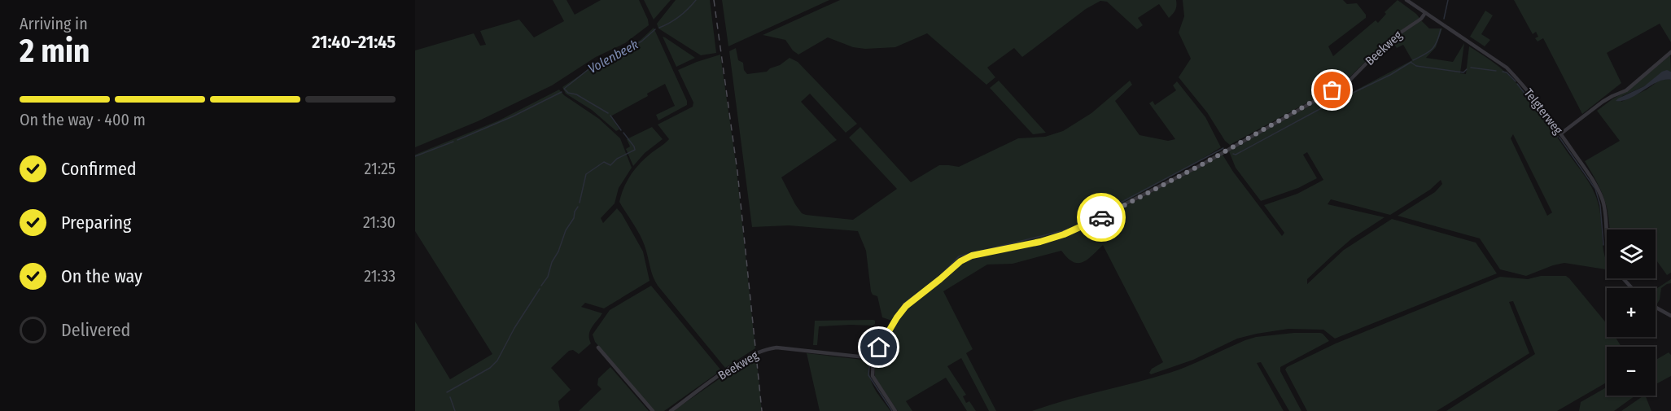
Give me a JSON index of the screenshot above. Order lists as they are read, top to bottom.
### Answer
{
  "streets": {
    "street": ["Beekweg", "Telgterweg"]
  },
  "crossings": [
    ["Beekweg", "Telgterweg"]
  ],
  "water": ["Volenbeek"],
  "page": {
    "heading": ["2 min", "Arriving in", "21:40–21:45"],
    "bar": "On the way · 400 m",
    "list": [
      ["Confirmed", "21:25"],
      ["Preparing", "21:30"],
      ["On the way", "21:33"],
      "Delivered"
    ],
    "map_buttons": ["+", "−"]
  }
}
